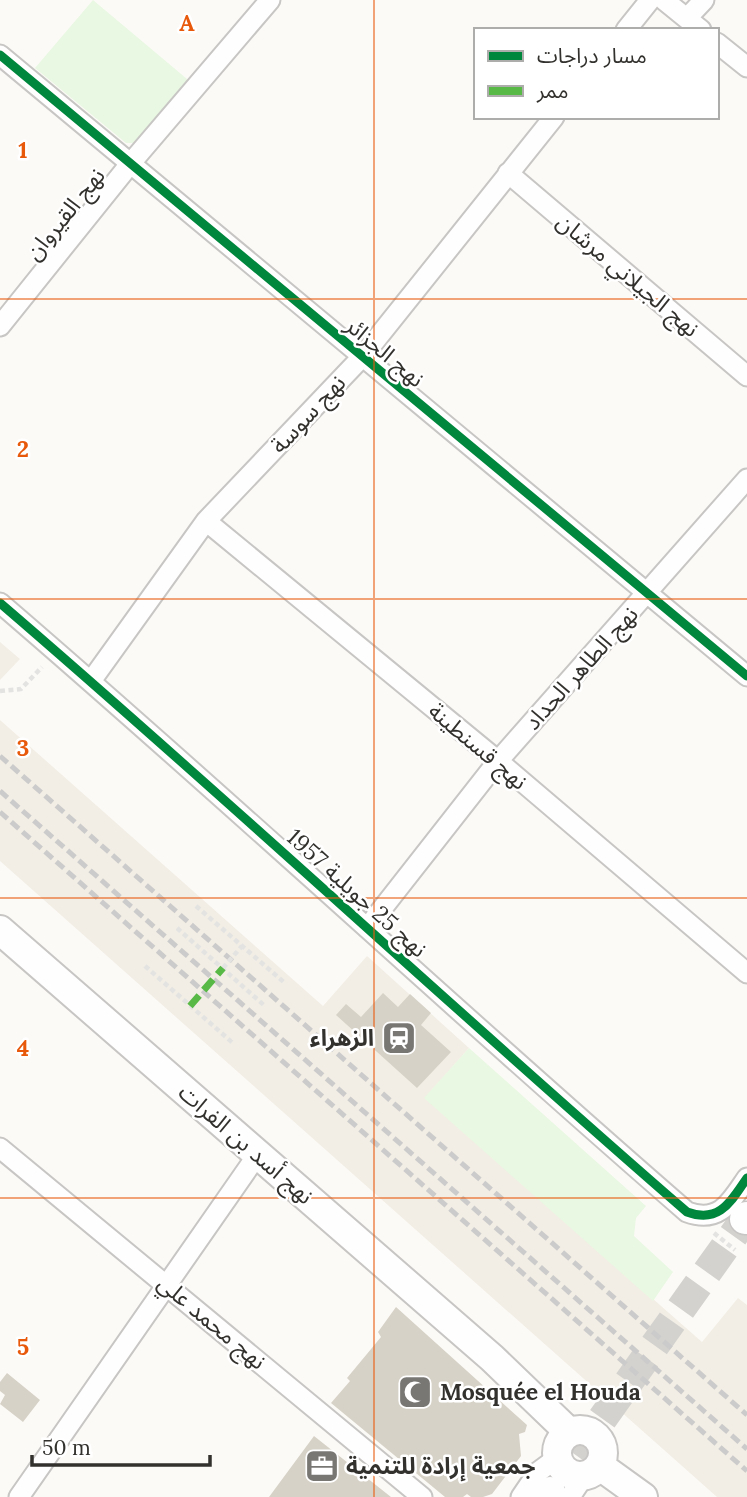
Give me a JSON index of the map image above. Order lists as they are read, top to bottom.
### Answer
{
  "streets": {
    "main road": ["نهج أسد بن الفرات"],
    "street": [
      "نهج القيروان",
      "نهج الجيلاني مرشان",
      "نهج الجزائر",
      "نهج سوسة",
      "نهج الطاهر الحداد",
      "نهج قسنطينة",
      "نهج 25 جويلية 1957",
      "نهج محمد علي"
    ]
  },
  "crossings": [
    ["نهج القيروان", "نهج الجزائر"],
    ["نهج الجيلاني مرشان", "نهج سوسة"],
    ["نهج الجزائر", "نهج سوسة"],
    ["نهج الجزائر", "نهج الطاهر الحداد"],
    ["نهج سوسة", "نهج قسنطينة"],
    ["نهج سوسة", "نهج 25 جويلية 1957"],
    ["نهج الطاهر الحداد", "نهج قسنطينة"],
    ["نهج الطاهر الحداد", "نهج 25 جويلية 1957"]
  ],
  "places": {
    "station": ["الزهراء"],
    "mosque": ["Mosquée el Houda"],
    "office": ["جمعية إرادة للتنمية"]
  },
  "legend": ["مسار دراجات", "ممر"],
  "scale_bar": "50 m",
  "grid": {
    "columns": ["A"],
    "rows": [
      "1",
      "2",
      "3",
      "4",
      "5"
    ]
  }
}
